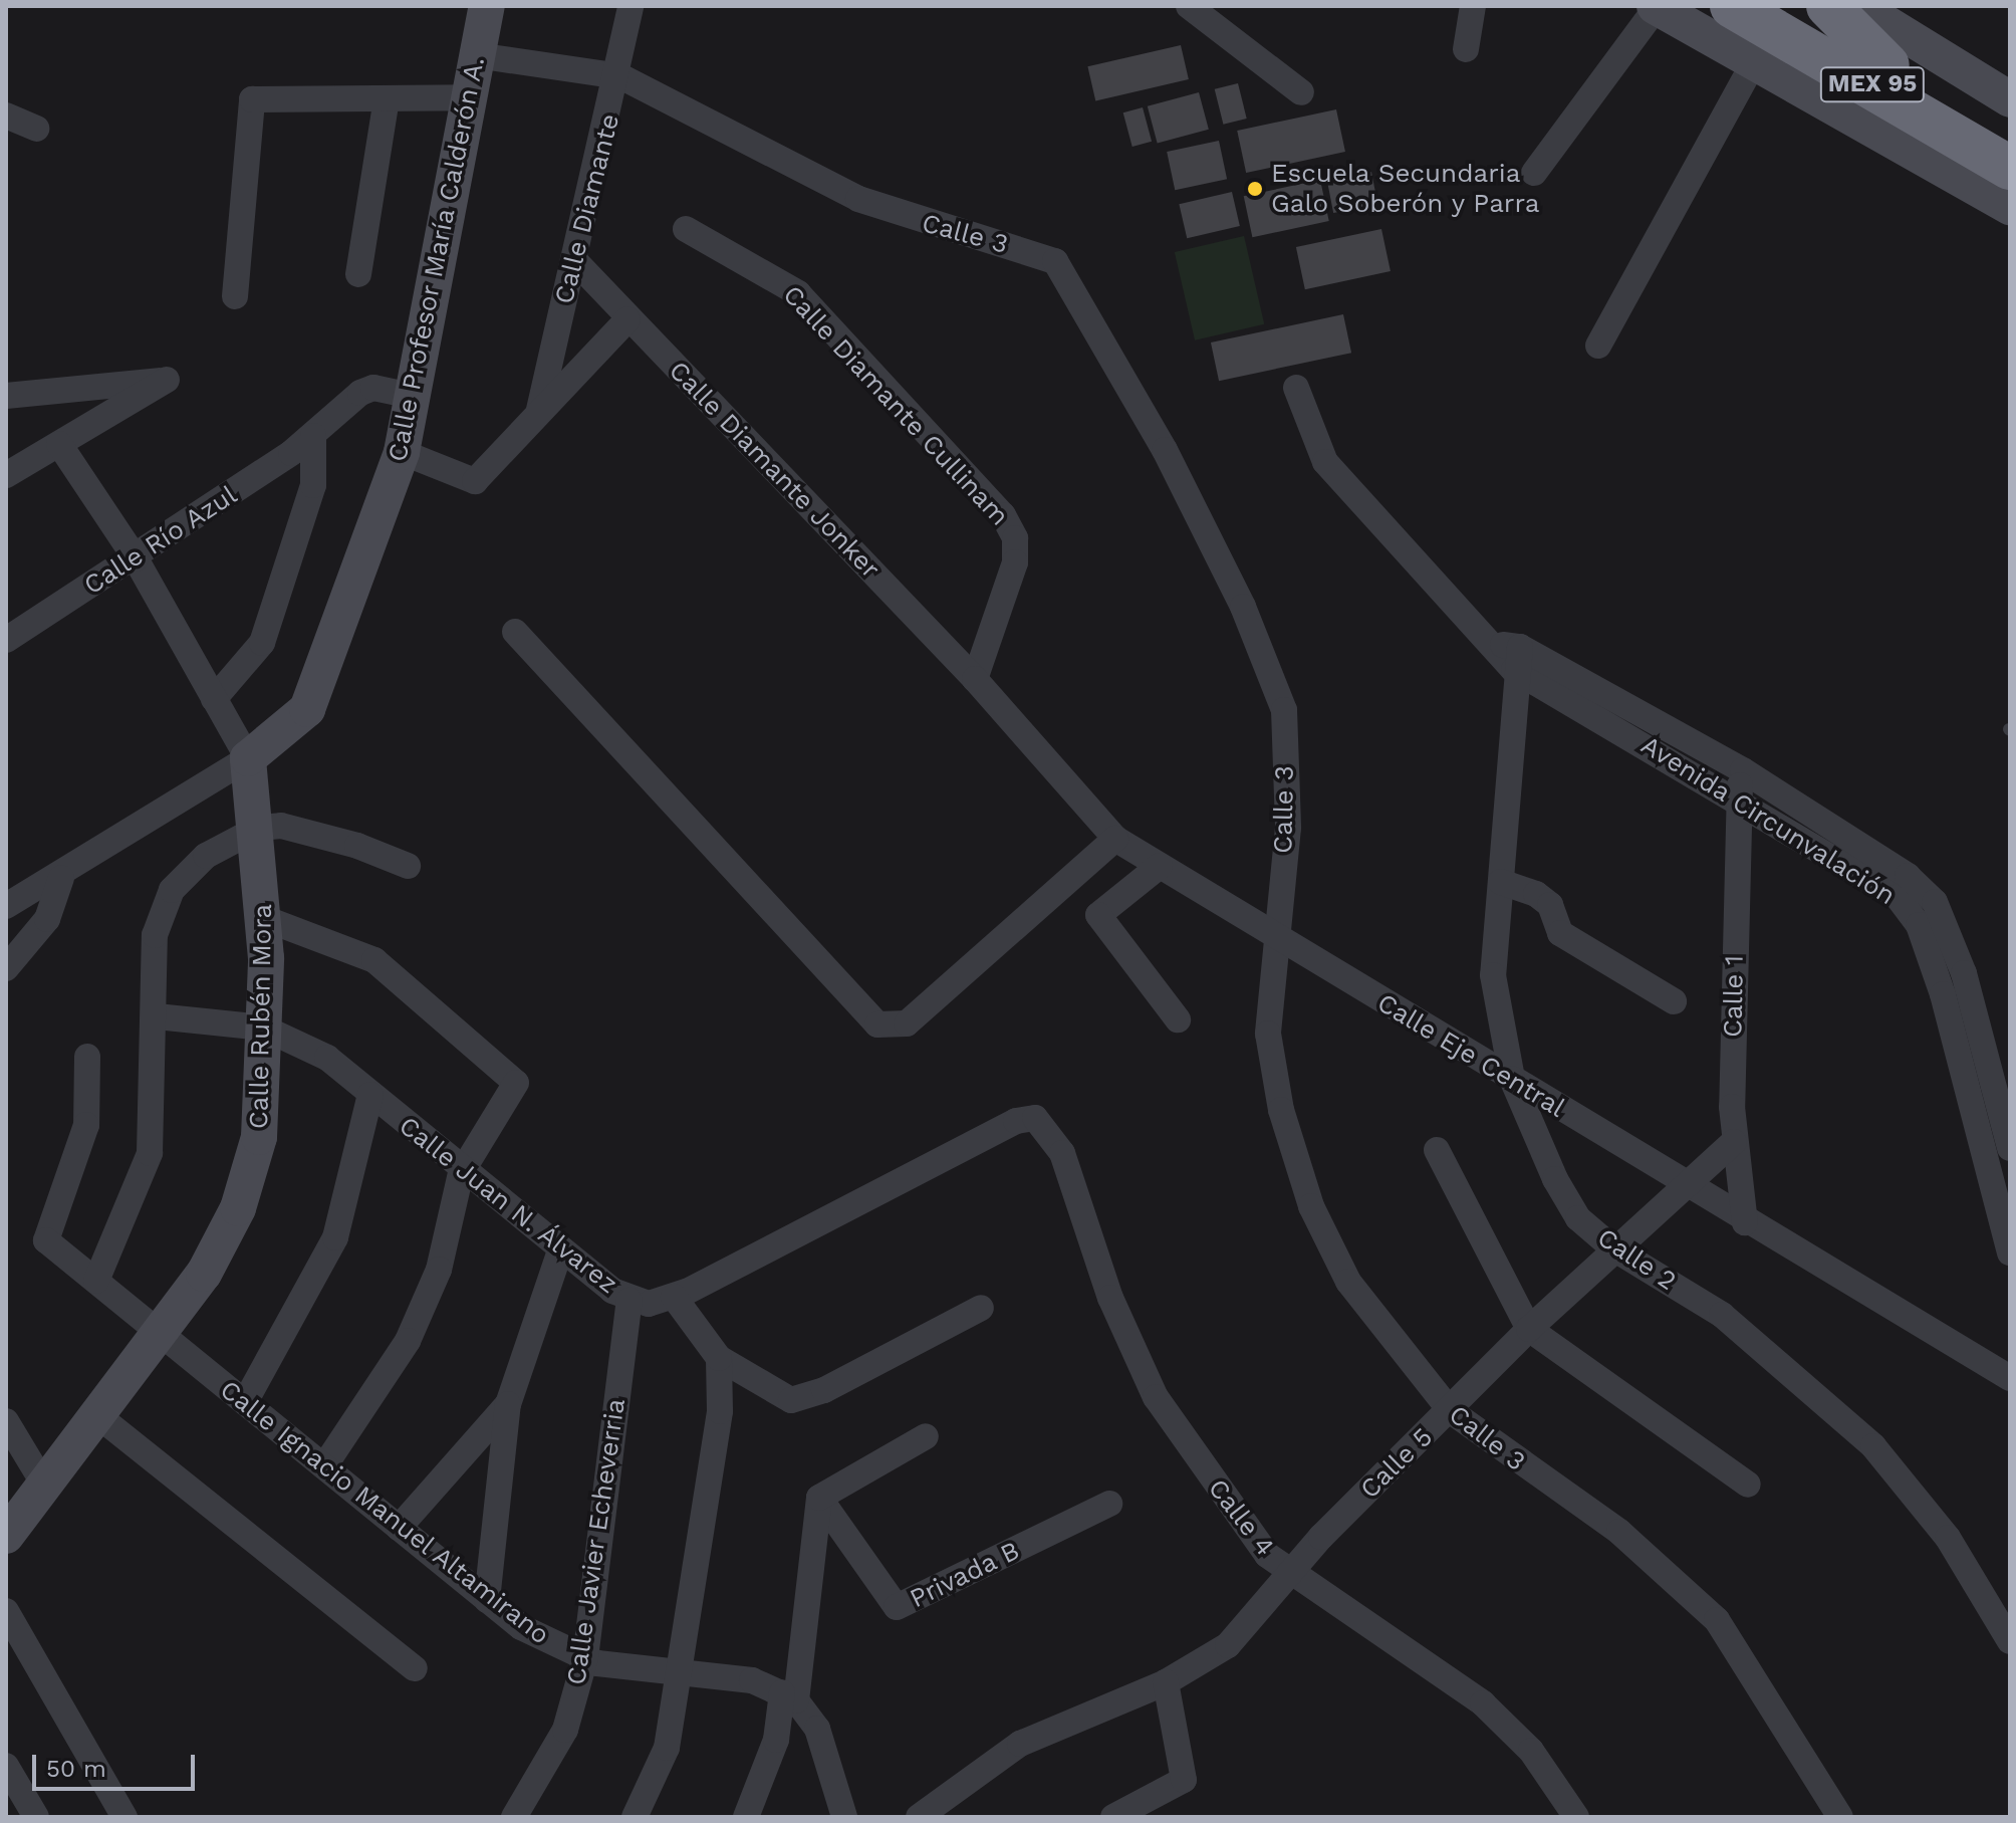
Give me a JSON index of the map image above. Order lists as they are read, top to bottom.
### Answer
{
  "streets": {
    "highway": ["MEX 95"],
    "street": [
      "Calle Diamante",
      "Calle 3",
      "Calle Profesor María Calderón A.",
      "Calle Diamante Cullinam",
      "Calle Diamante Jonker",
      "Calle Río Azul",
      "Avenida Circunvalación",
      "Calle 1",
      "Calle Rubén Mora",
      "Calle Eje Central",
      "Calle Juan N. Álvarez",
      "Calle 2",
      "Calle 5",
      "Calle Ignacio Manuel Altamirano",
      "Calle 4",
      "Calle Javier Echeverria",
      "Privada B"
    ]
  },
  "crossings": [
    ["Calle Diamante", "Calle 3"],
    ["Calle Diamante", "Calle Diamante Jonker"],
    ["Calle 3", "Calle Profesor María Calderón A."],
    ["Calle 3", "Calle Eje Central"],
    ["Calle 3", "Calle 5"],
    ["Calle Profesor María Calderón A.", "Calle Río Azul"],
    ["Calle Profesor María Calderón A.", "Calle Rubén Mora"],
    ["Calle Diamante Cullinam", "Calle Diamante Jonker"],
    ["Calle Diamante Cullinam", "Calle Eje Central"],
    ["Calle Diamante Jonker", "Calle Eje Central"],
    ["Avenida Circunvalación", "Calle 1"],
    ["Avenida Circunvalación", "Calle 2"],
    ["Calle 1", "Calle Eje Central"],
    ["Calle 1", "Calle 5"],
    ["Calle Rubén Mora", "Calle Juan N. Álvarez"],
    ["Calle Rubén Mora", "Calle Ignacio Manuel Altamirano"],
    ["Calle Eje Central", "Calle 2"],
    ["Calle Eje Central", "Calle 5"],
    ["Calle Juan N. Álvarez", "Calle 4"],
    ["Calle Juan N. Álvarez", "Calle Javier Echeverria"],
    ["Calle 2", "Calle 5"],
    ["Calle 5", "Calle 4"],
    ["Calle Ignacio Manuel Altamirano", "Calle Javier Echeverria"]
  ],
  "places": ["Escuela Secundaria Galo Soberón y Parra"],
  "scale_bar": "50 m"
}
